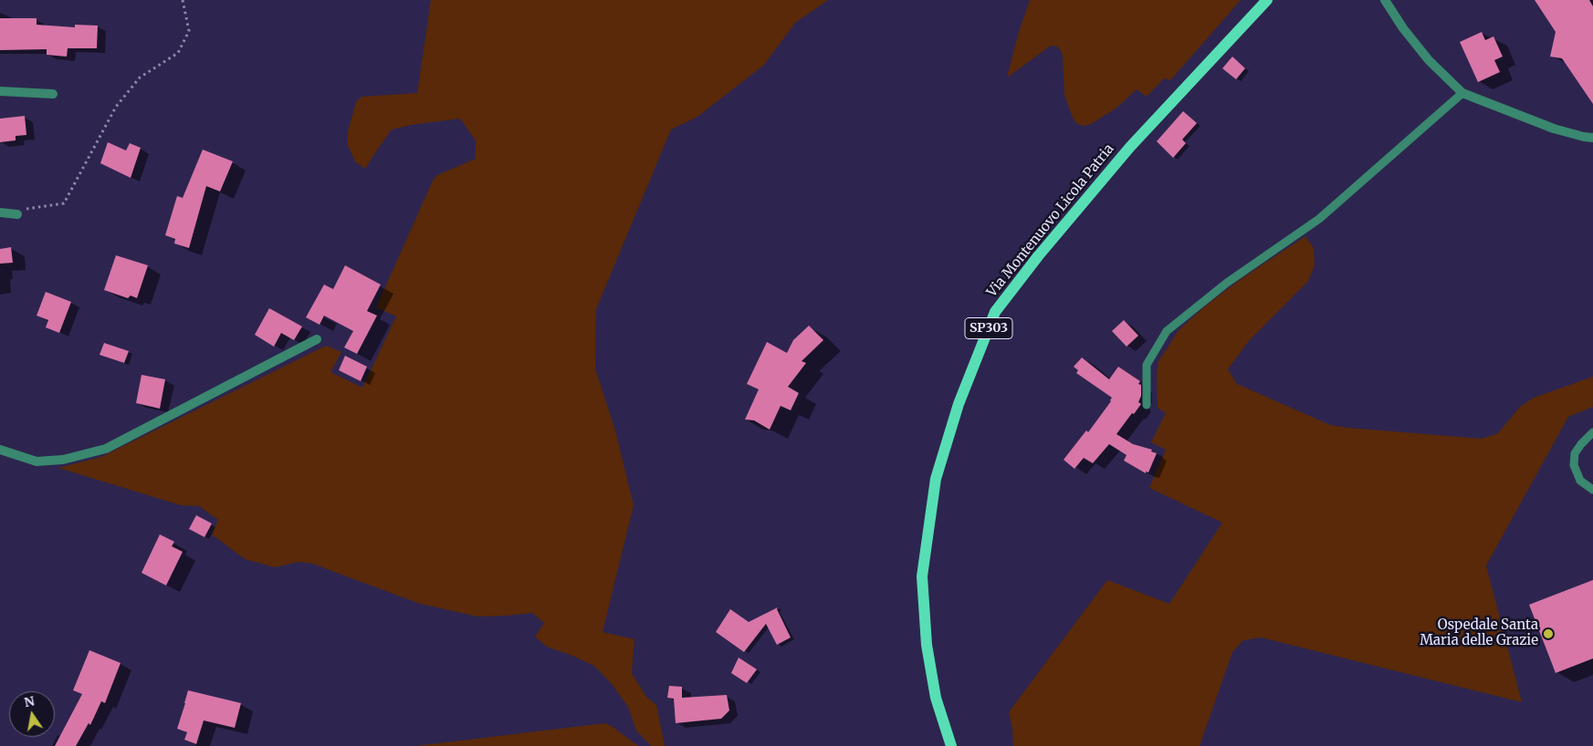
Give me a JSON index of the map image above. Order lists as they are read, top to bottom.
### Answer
{
  "streets": {
    "main road": ["Via Montenuovo Licola Patria", "SP303"]
  },
  "places": ["Ospedale Santa Maria delle Grazie"],
  "north": "top"
}
